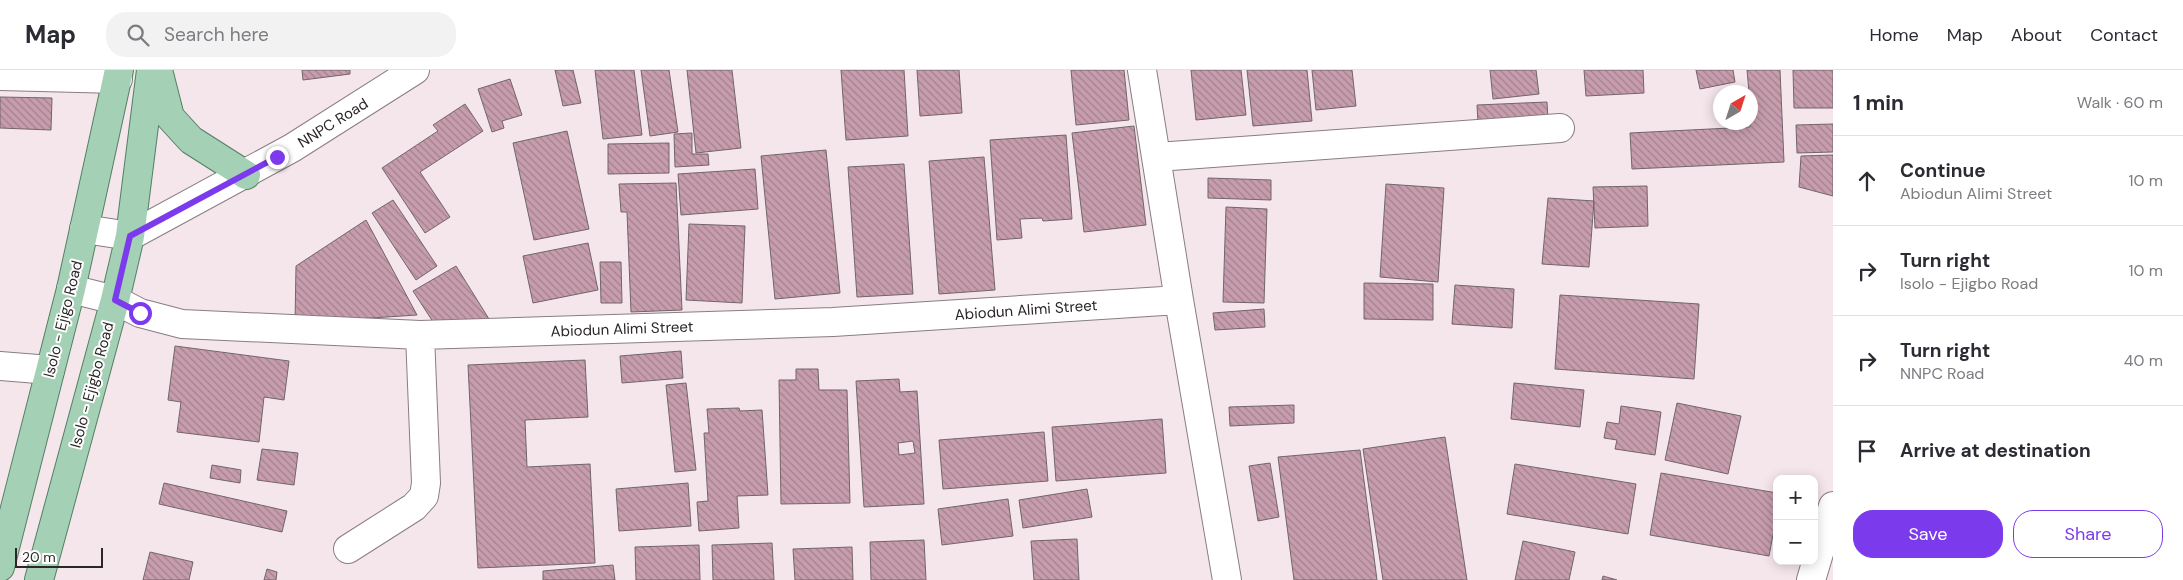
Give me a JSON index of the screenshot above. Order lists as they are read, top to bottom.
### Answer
{
  "streets": {
    "main road": ["Isolo - Ejigo Road", "Isolo - Ejigbo Road"],
    "street": ["NNPC Road", "Abiodun Alimi Street"]
  },
  "crossings": [
    ["NNPC Road", "Isolo - Ejigbo Road"],
    ["Abiodun Alimi Street", "Isolo - Ejigo Road"],
    ["Abiodun Alimi Street", "Isolo - Ejigbo Road"]
  ],
  "scale_bar": "20 m",
  "north": "top right",
  "page": {
    "header": "Map",
    "search": "Search here",
    "nav": [
      "Home",
      "Map",
      "About",
      "Contact"
    ],
    "heading": ["1 min", "Walk · 60 m"],
    "list": [
      ["Continue", "Abiodun Alimi Street", "10 m"],
      ["Turn right", "Isolo - Ejigbo Road", "10 m"],
      ["Turn right", "NNPC Road", "40 m"],
      "Arrive at destination"
    ],
    "map_buttons": ["+", "−"],
    "buttons": ["Save", "Share"],
    "scale": "20 m"
  }
}
